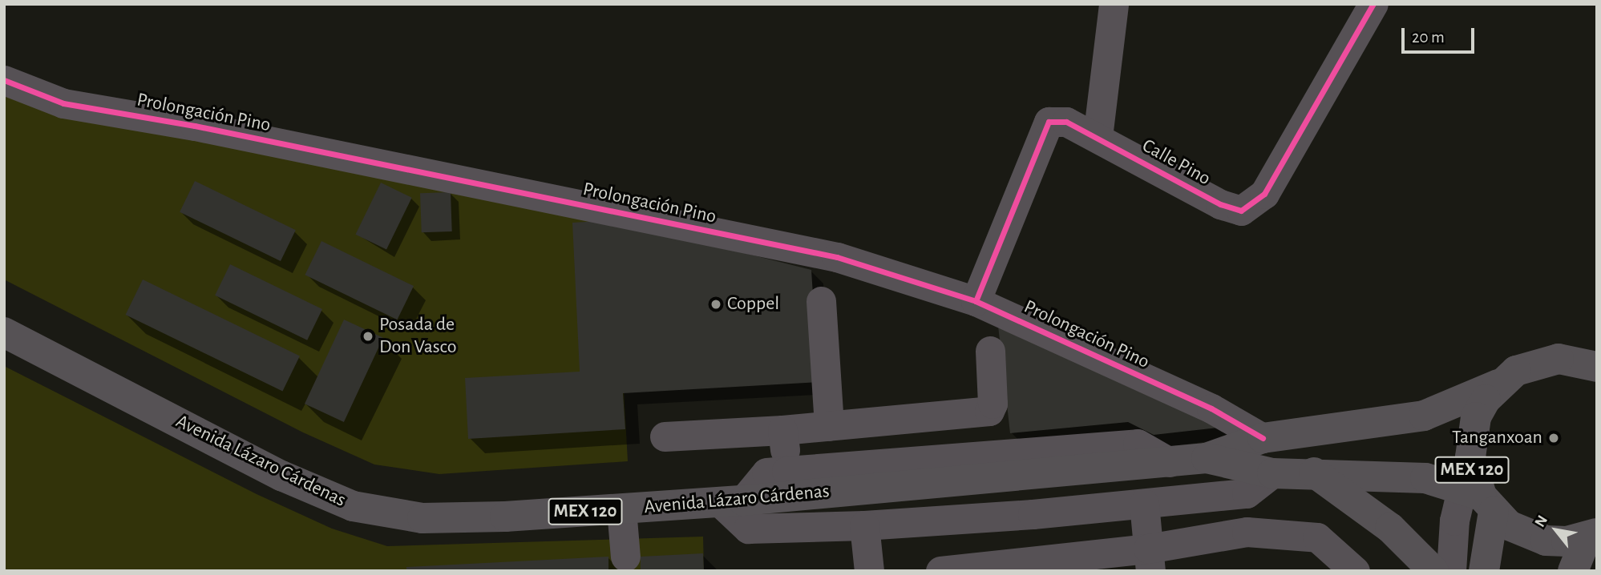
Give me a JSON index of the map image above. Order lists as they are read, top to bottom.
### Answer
{
  "streets": {
    "main road": ["Avenida Lázaro Cárdenas", "MEX 120"],
    "street": ["Prolongación Pino", "Calle Pino"]
  },
  "crossings": [
    ["Prolongación Pino", "Calle Pino"],
    ["Prolongación Pino", "Avenida Lázaro Cárdenas"],
    ["Avenida Lázaro Cárdenas", "MEX 120"]
  ],
  "places": ["Coppel", "Posada de Don Vasco", "Tanganxoan"],
  "scale_bar": "20 m",
  "north": "top left"
}
